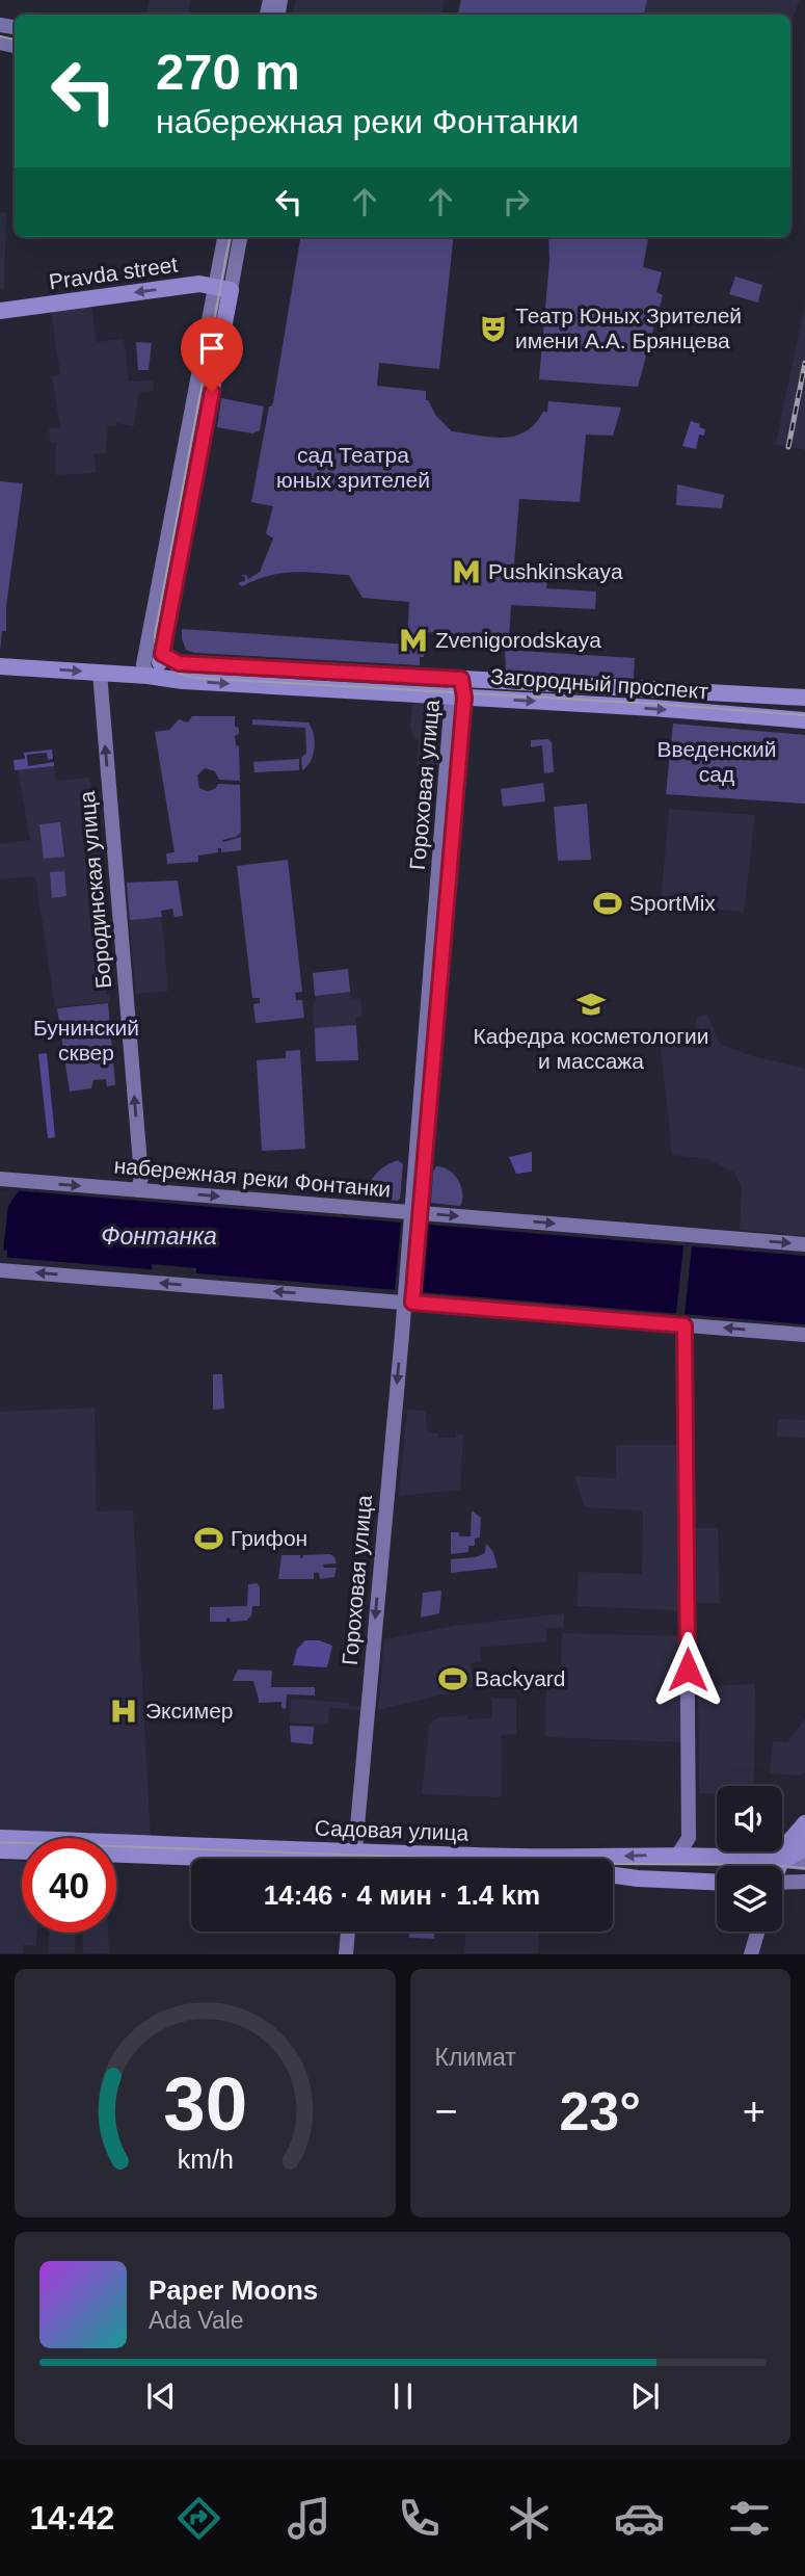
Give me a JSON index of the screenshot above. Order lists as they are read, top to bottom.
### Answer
{
  "streets": {
    "main road": [
      "Pravda street",
      "Загородный проспект",
      "Гороховая улица",
      "Бородинская улица",
      "набережная реки Фонтанки",
      "Садовая улица"
    ]
  },
  "crossings": [
    ["Загородный проспект", "Гороховая улица"],
    ["Загородный проспект", "Бородинская улица"],
    ["Гороховая улица", "набережная реки Фонтанки"],
    ["Бородинская улица", "набережная реки Фонтанки"]
  ],
  "one_way": ["Pravda street", "Гороховая улица", "Бородинская улица"],
  "water": ["Фонтанка"],
  "parks": ["сад Театра юных зрителей", "Введенский сад", "Бунинский сквер"],
  "places": {
    "theatre": ["Театр Юных Зрителей имени А.А. Брянцева"],
    "metro station": ["Pushkinskaya", "Zvenigorodskaya"],
    "sports": ["SportMix", "Грифон", "Backyard"],
    "school or university": ["Кафедра косметологии и массажа"],
    "hospital": ["Эксимер"]
  },
  "page": {
    "turn": ["270 m", "набережная реки Фонтанки"],
    "limit": "40",
    "trip": "14:46 · 4 мин · 1.4 km",
    "tile": "Климат",
    "heat": ["−", "23°", "+"],
    "song": ["Paper Moons", "Ada Vale"],
    "tabs": "14:42",
    "gauge": ["30", "km/h"]
  }
}
